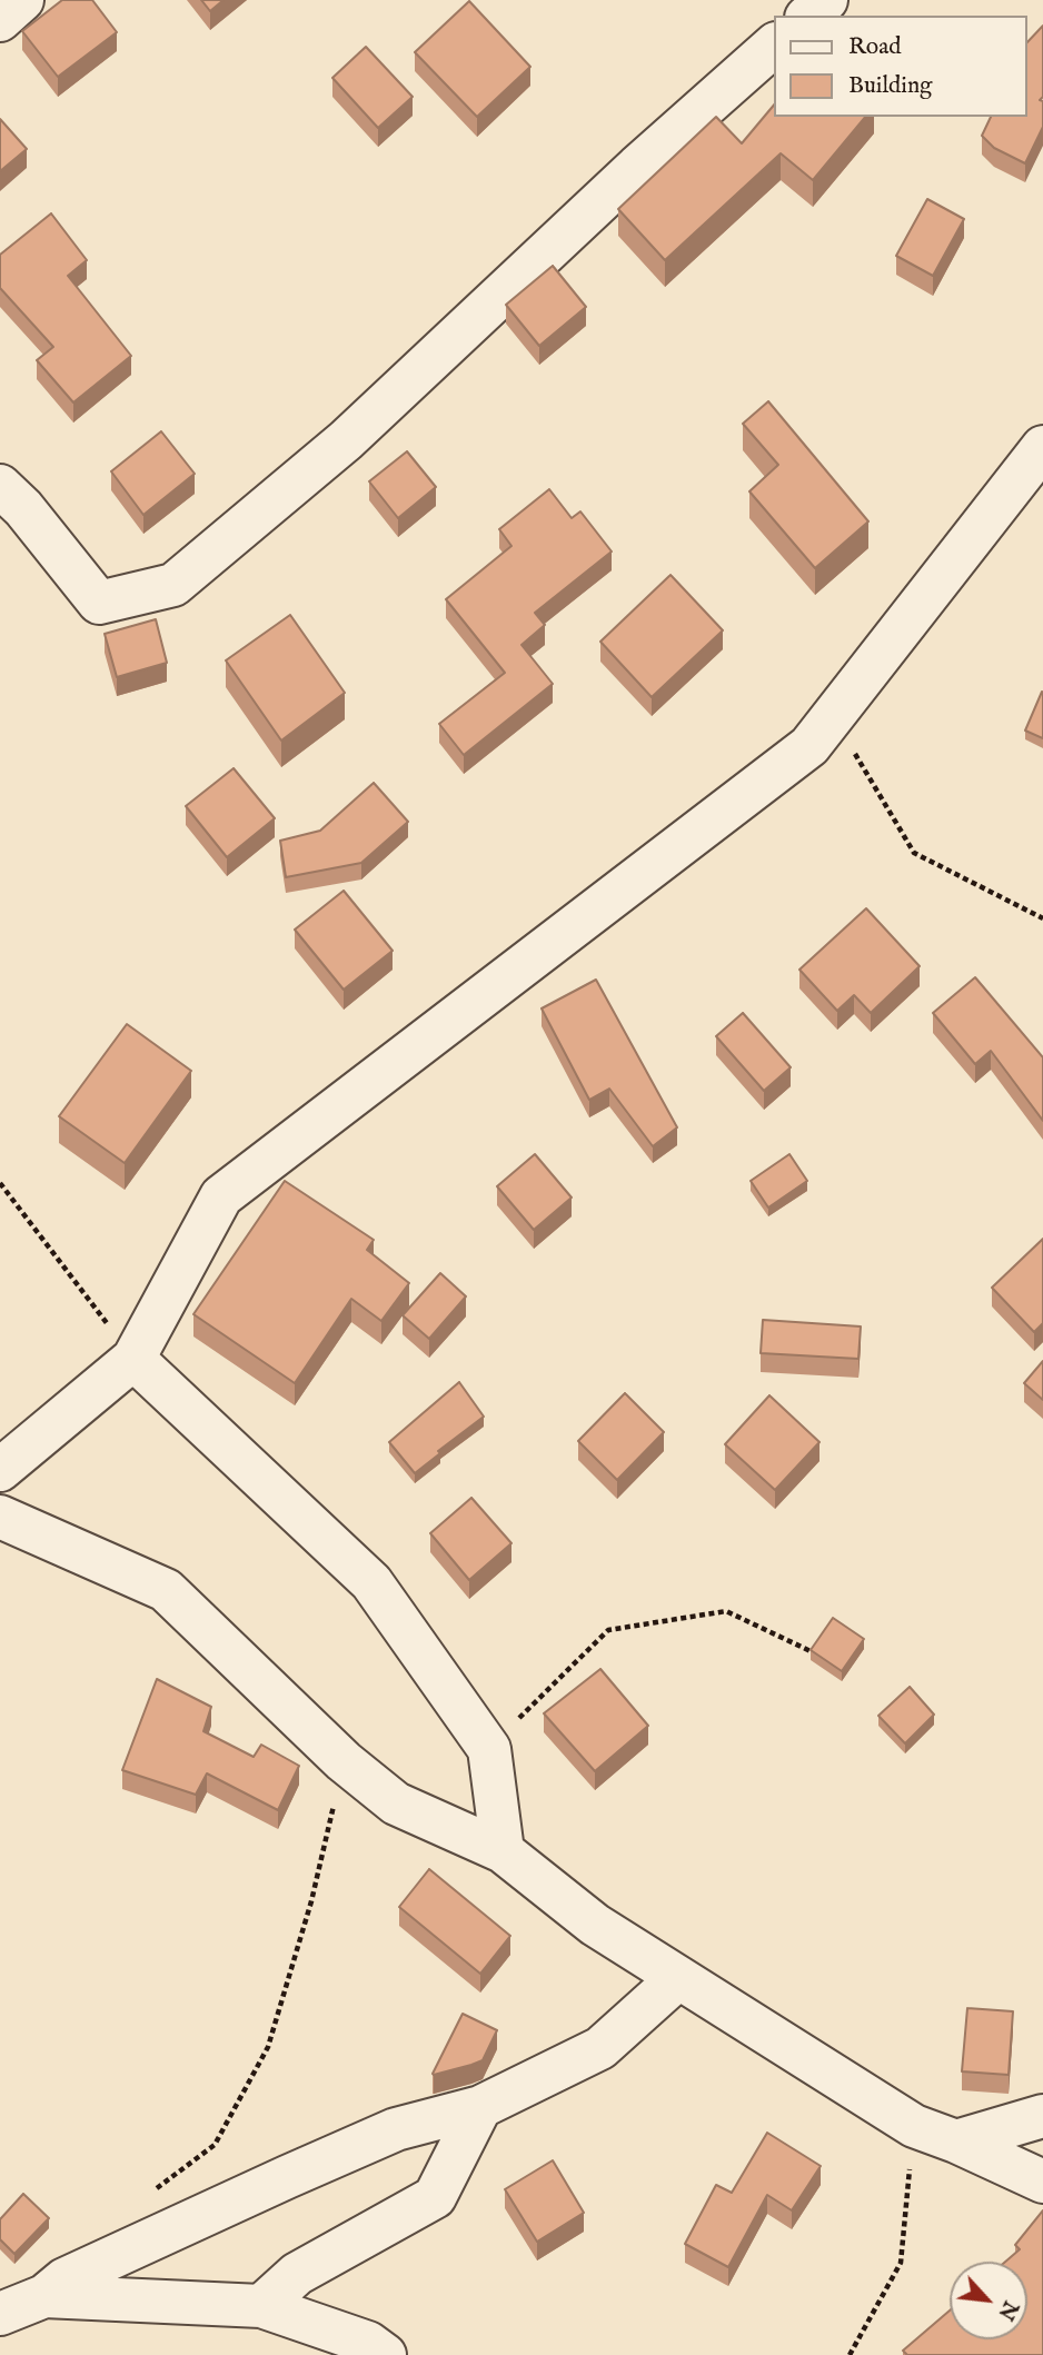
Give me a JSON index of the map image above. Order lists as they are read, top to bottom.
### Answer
{
  "legend": ["Road", "Building"],
  "north": "bottom right"
}
